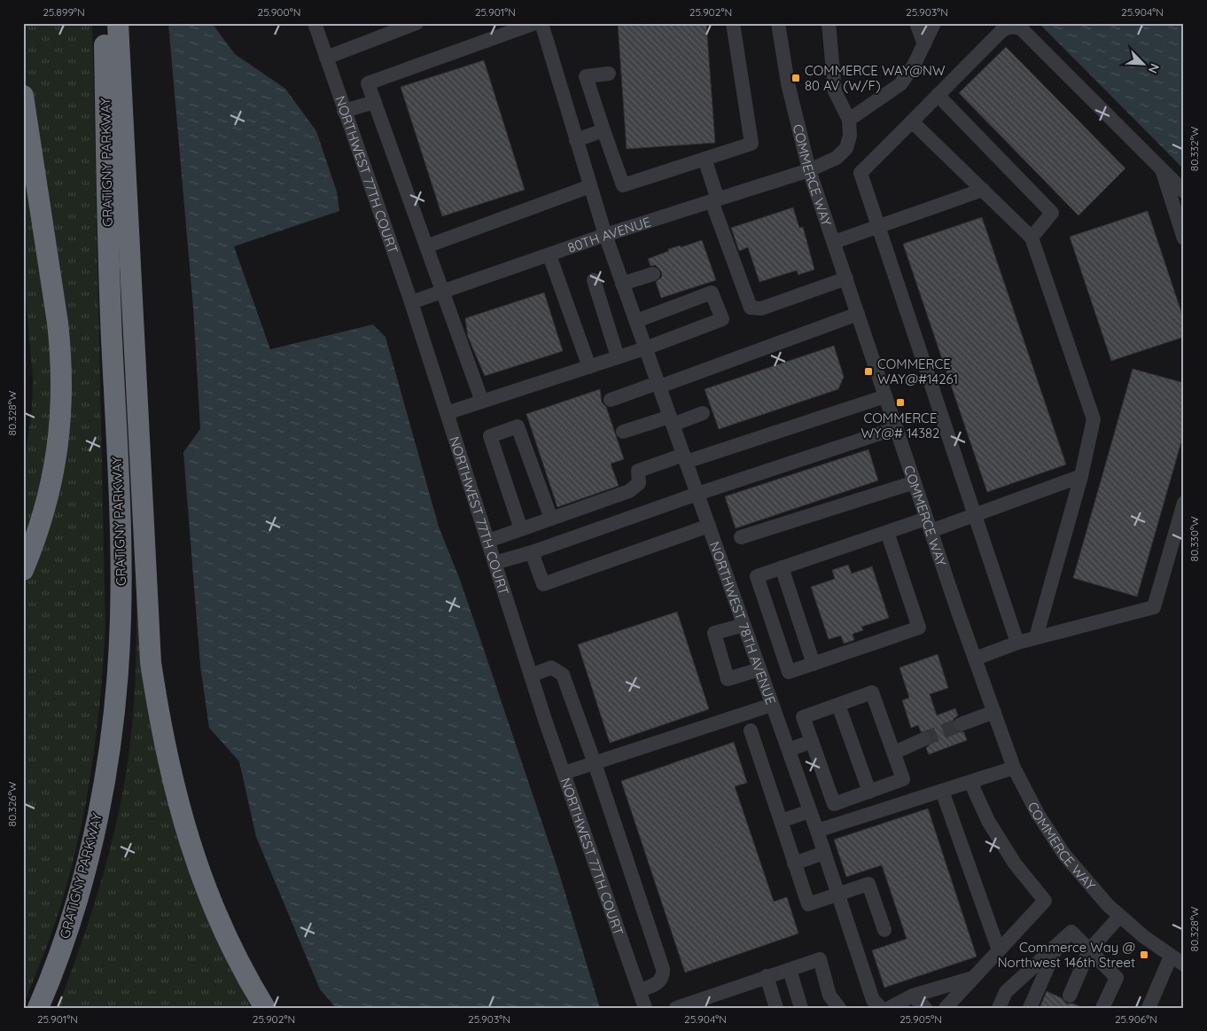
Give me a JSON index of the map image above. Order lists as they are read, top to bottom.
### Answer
{
  "streets": {
    "highway": ["GRATIGNY PARKWAY"],
    "street": [
      "NORTHWEST 77TH COURT",
      "COMMERCE WAY",
      "80TH AVENUE",
      "NORTHWEST 78TH AVENUE"
    ]
  },
  "crossings": [
    ["NORTHWEST 77TH COURT", "80TH AVENUE"],
    ["COMMERCE WAY", "80TH AVENUE"],
    ["80TH AVENUE", "NORTHWEST 78TH AVENUE"]
  ],
  "places": {
    "transit": [
      "COMMERCE WAY@NW 80 AV (W/F)",
      "COMMERCE WAY@#14261",
      "COMMERCE WY@# 14382",
      "Commerce Way @ Northwest 146th Street"
    ]
  },
  "north": "bottom right",
  "coordinates": [
    "25.899°N",
    "25.900°N",
    "25.901°N",
    "25.902°N",
    "25.903°N",
    "25.904°N",
    "80.332°W",
    "80.328°W",
    "80.330°W",
    "80.326°W",
    "25.905°N",
    "25.906°N"
  ]
}
